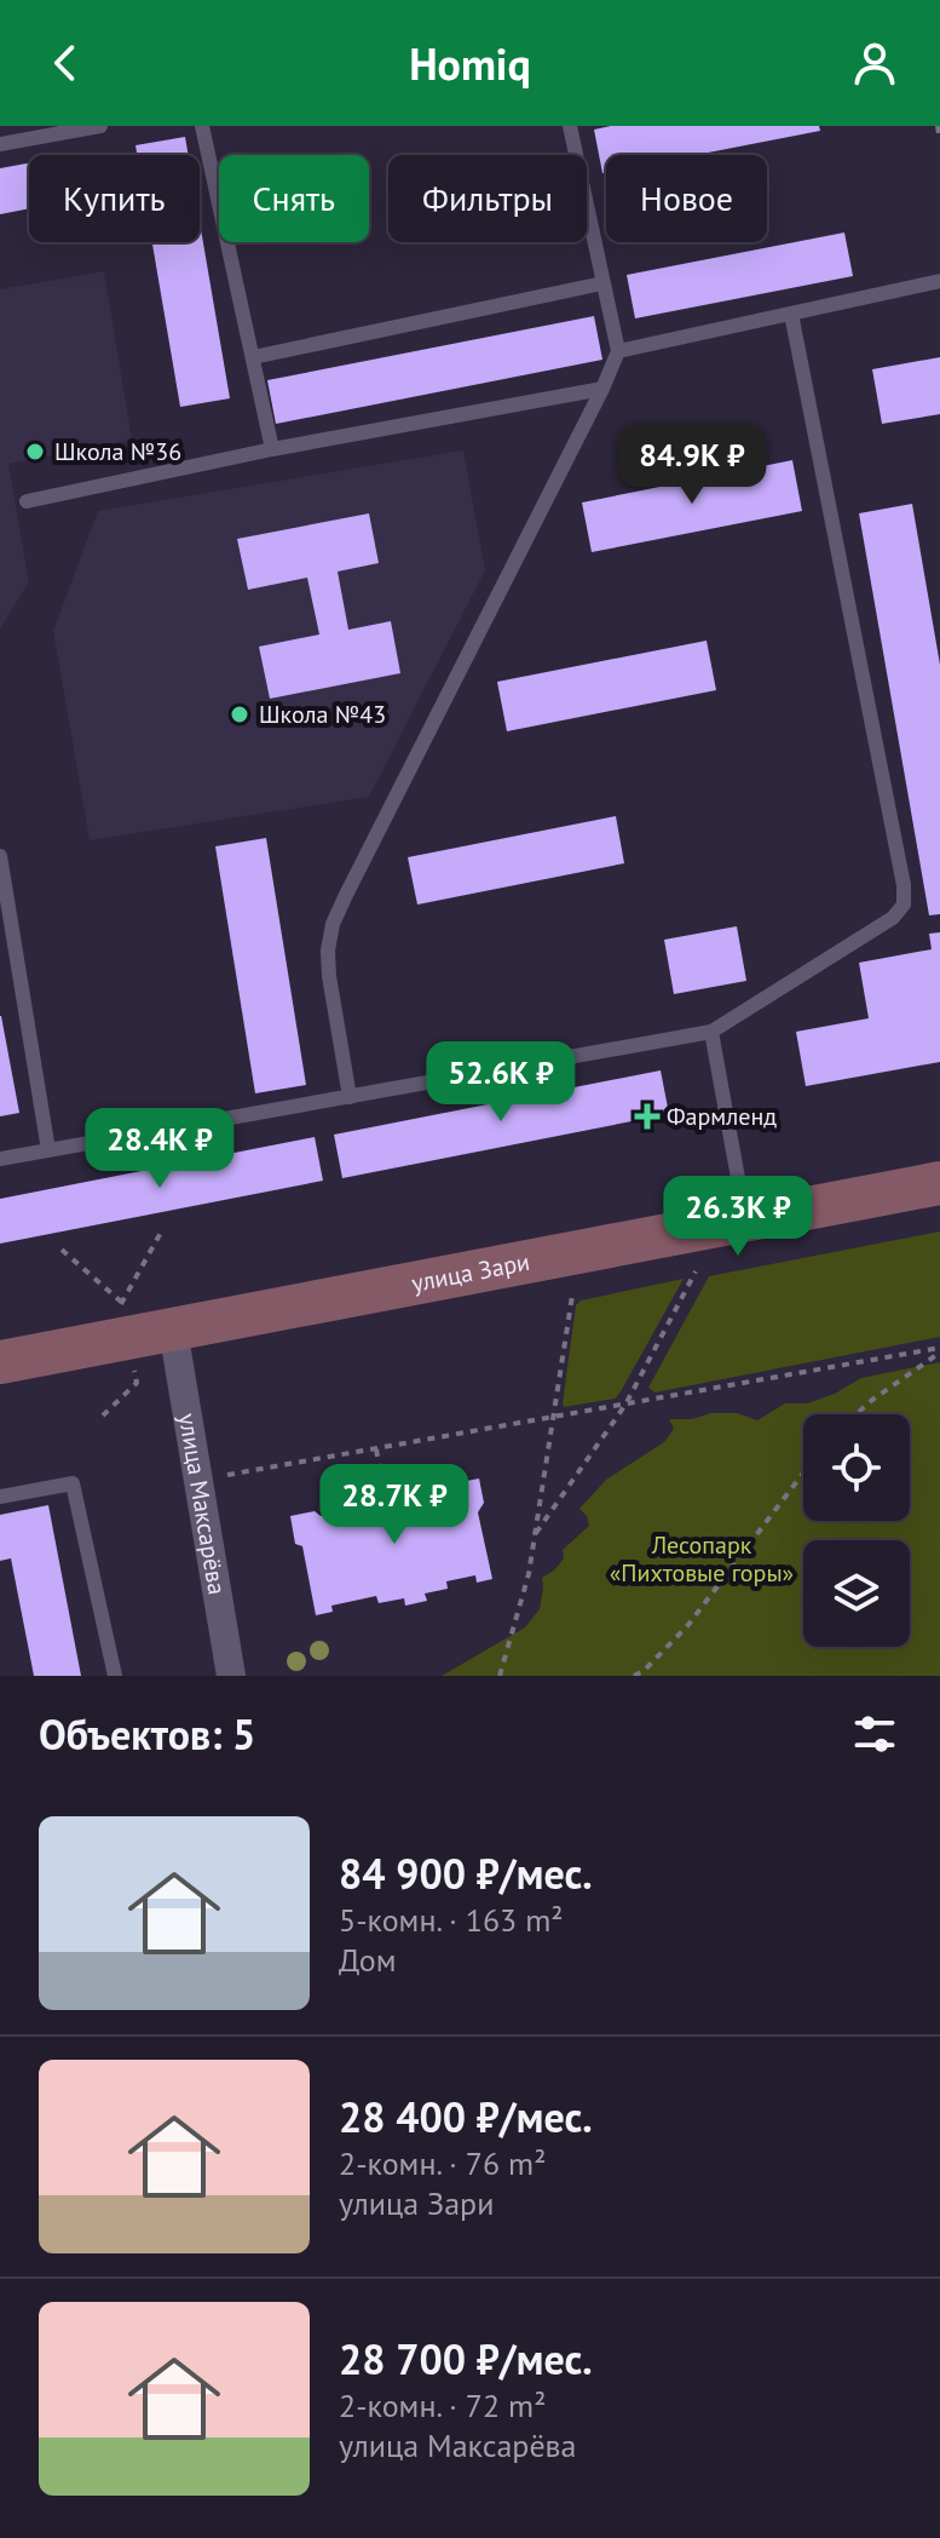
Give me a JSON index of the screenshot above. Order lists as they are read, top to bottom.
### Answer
{
  "streets": {
    "street": ["улица Зари", "улица Максарёва"]
  },
  "crossings": [
    ["улица Зари", "улица Максарёва"]
  ],
  "parks": ["Лесопарк «Пихтовые горы»"],
  "places": {
    "other": ["Школа №36", "Школа №43"],
    "health": ["Фармленд"]
  },
  "page": {
    "header": "Homiq",
    "chip": [
      "Купить",
      "Снять",
      "Фильтры",
      "Новое"
    ],
    "price": [
      "84.9K ₽",
      "52.6K ₽",
      "28.4K ₽",
      "26.3K ₽",
      "28.7K ₽"
    ],
    "heading": "Объектов: 5",
    "list": [
      {
        "name": "84 900 ₽/мес.",
        "note": "5-комн. · 163 m² · Дом"
      },
      {
        "name": "28 400 ₽/мес.",
        "note": "2-комн. · 76 m² · улица Зари"
      },
      {
        "name": "28 700 ₽/мес.",
        "note": "2-комн. · 72 m² · улица Максарёва"
      }
    ]
  }
}
